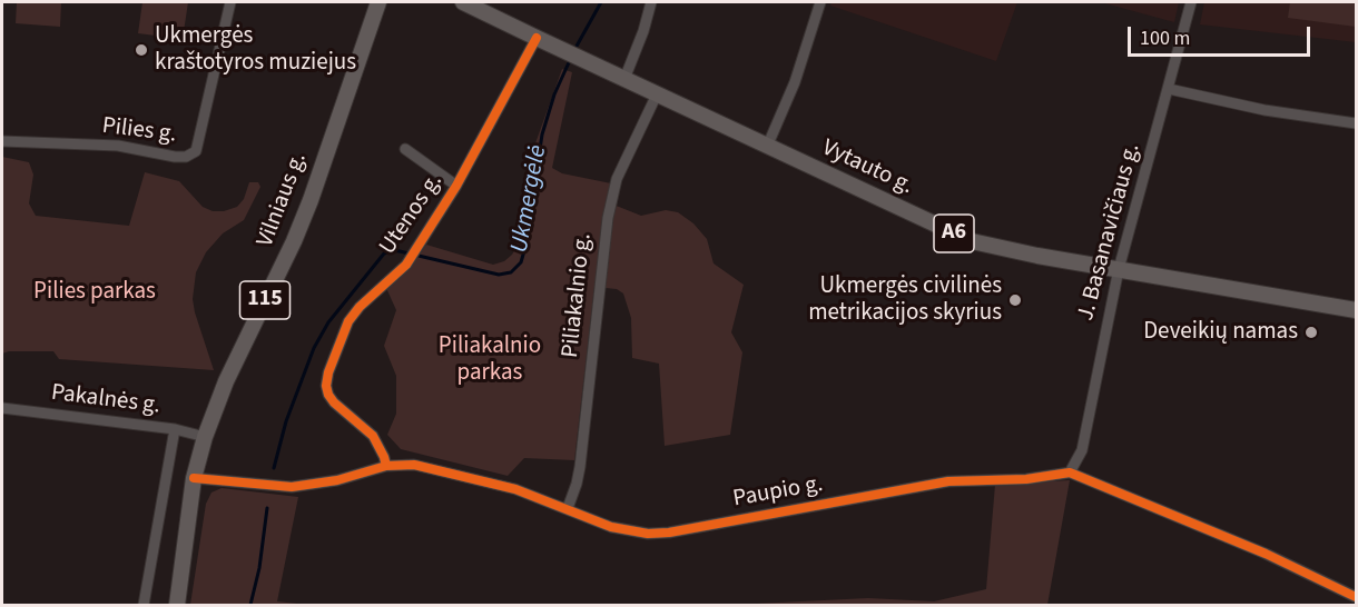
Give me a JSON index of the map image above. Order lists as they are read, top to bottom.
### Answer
{
  "streets": {
    "main road": [
      "Vytauto g.",
      "Vilniaus g.",
      "A6",
      "115"
    ],
    "street": [
      "Pilies g.",
      "Utenos g.",
      "J. Basanavičiaus g.",
      "Piliakalnio g.",
      "Pakalnės g.",
      "Paupio g."
    ]
  },
  "crossings": [
    ["Vytauto g.", "Utenos g."],
    ["Vytauto g.", "J. Basanavičiaus g."],
    ["Vytauto g.", "Piliakalnio g."],
    ["Vilniaus g.", "Pakalnės g."],
    ["Vilniaus g.", "Paupio g."],
    ["Utenos g.", "Paupio g."],
    ["J. Basanavičiaus g.", "Paupio g."],
    ["Piliakalnio g.", "Paupio g."]
  ],
  "water": ["Ukmergėlė"],
  "parks": ["Pilies parkas", "Piliakalnio parkas"],
  "places": ["Ukmergės kraštotyros muziejus", "Ukmergės civilinės metrikacijos skyrius", "Deveikių namas"],
  "scale_bar": "100 m"
}
